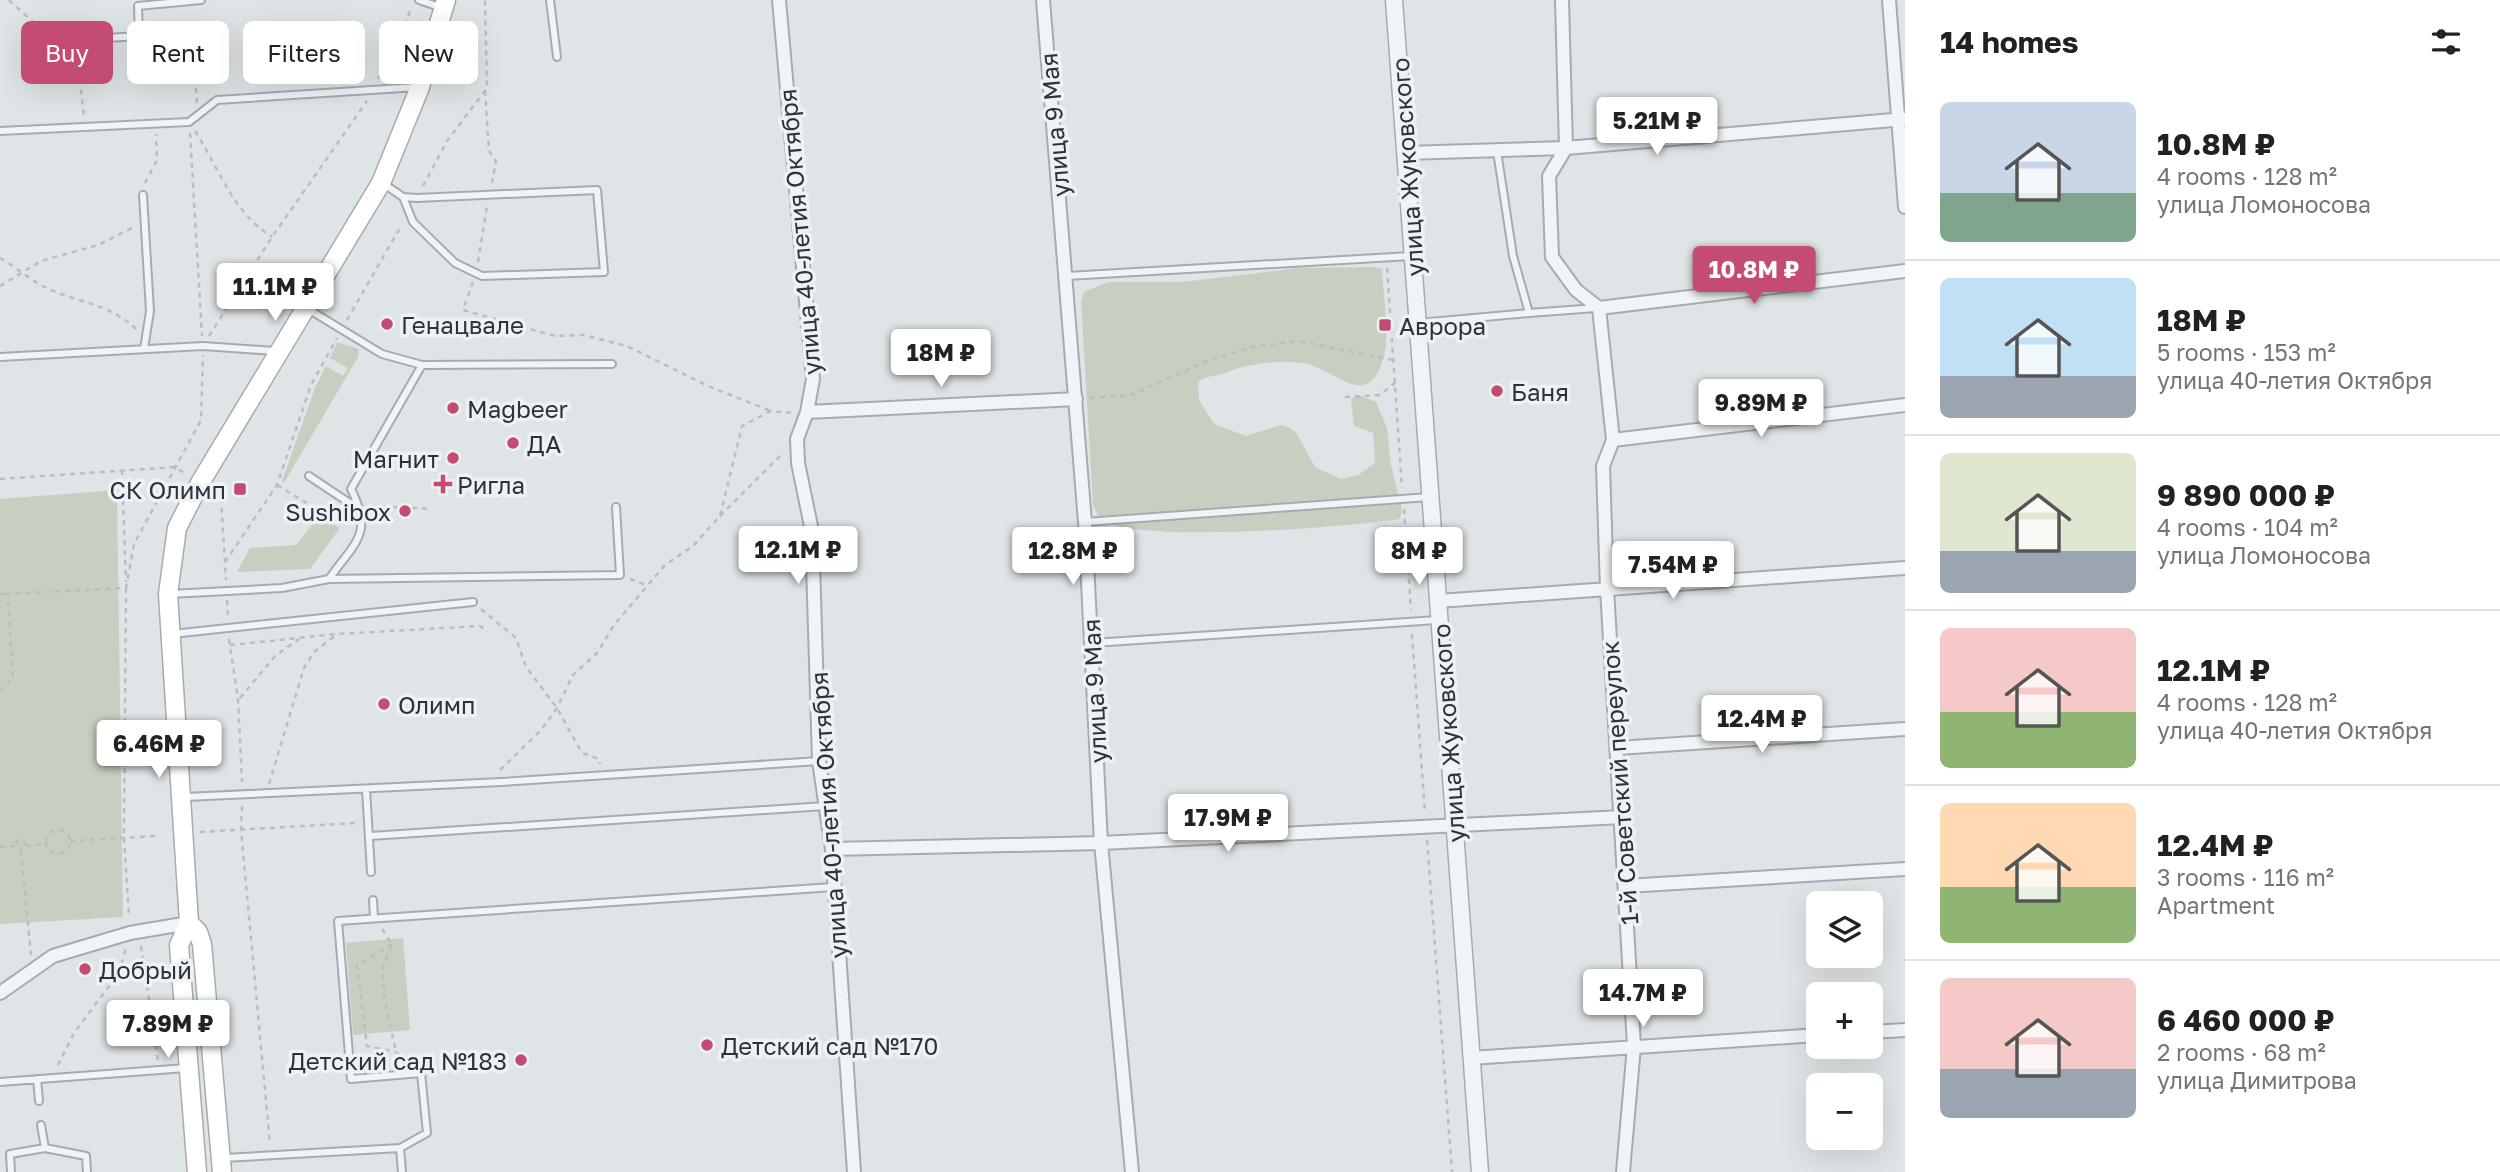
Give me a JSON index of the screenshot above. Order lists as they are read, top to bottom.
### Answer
{
  "streets": {
    "street": [
      "улица 9 Мая",
      "улица Жуковского",
      "улица 40-летия Октября",
      "1-й Советский переулок"
    ]
  },
  "places": {
    "other": [
      "Генацвале",
      "Баня",
      "Magbeer",
      "ДА",
      "Магнит",
      "Sushibox",
      "Олимп",
      "Добрый",
      "Детский сад №170",
      "Детский сад №183"
    ],
    "transit": ["Аврора", "СК Олимп"],
    "health": ["Ригла"]
  },
  "page": {
    "heading": "14 homes",
    "chip": [
      "Buy",
      "Rent",
      "Filters",
      "New"
    ],
    "list": [
      {
        "name": "10.8M ₽",
        "note": "4 rooms · 128 m² · улица Ломоносова"
      },
      {
        "name": "18M ₽",
        "note": "5 rooms · 153 m² · улица 40-летия Октября"
      },
      {
        "name": "9 890 000 ₽",
        "note": "4 rooms · 104 m² · улица Ломоносова"
      },
      {
        "name": "12.1M ₽",
        "note": "4 rooms · 128 m² · улица 40-летия Октября"
      },
      {
        "name": "12.4M ₽",
        "note": "3 rooms · 116 m² · Apartment"
      },
      {
        "name": "6 460 000 ₽",
        "note": "2 rooms · 68 m² · улица Димитрова"
      }
    ],
    "price": [
      "5.21M ₽",
      "10.8M ₽",
      "11.1M ₽",
      "18M ₽",
      "9.89M ₽",
      "12.1M ₽",
      "12.8M ₽",
      "8M ₽",
      "7.54M ₽",
      "12.4M ₽",
      "6.46M ₽",
      "17.9M ₽",
      "14.7M ₽",
      "7.89M ₽"
    ],
    "map_buttons": ["+", "−"]
  }
}
